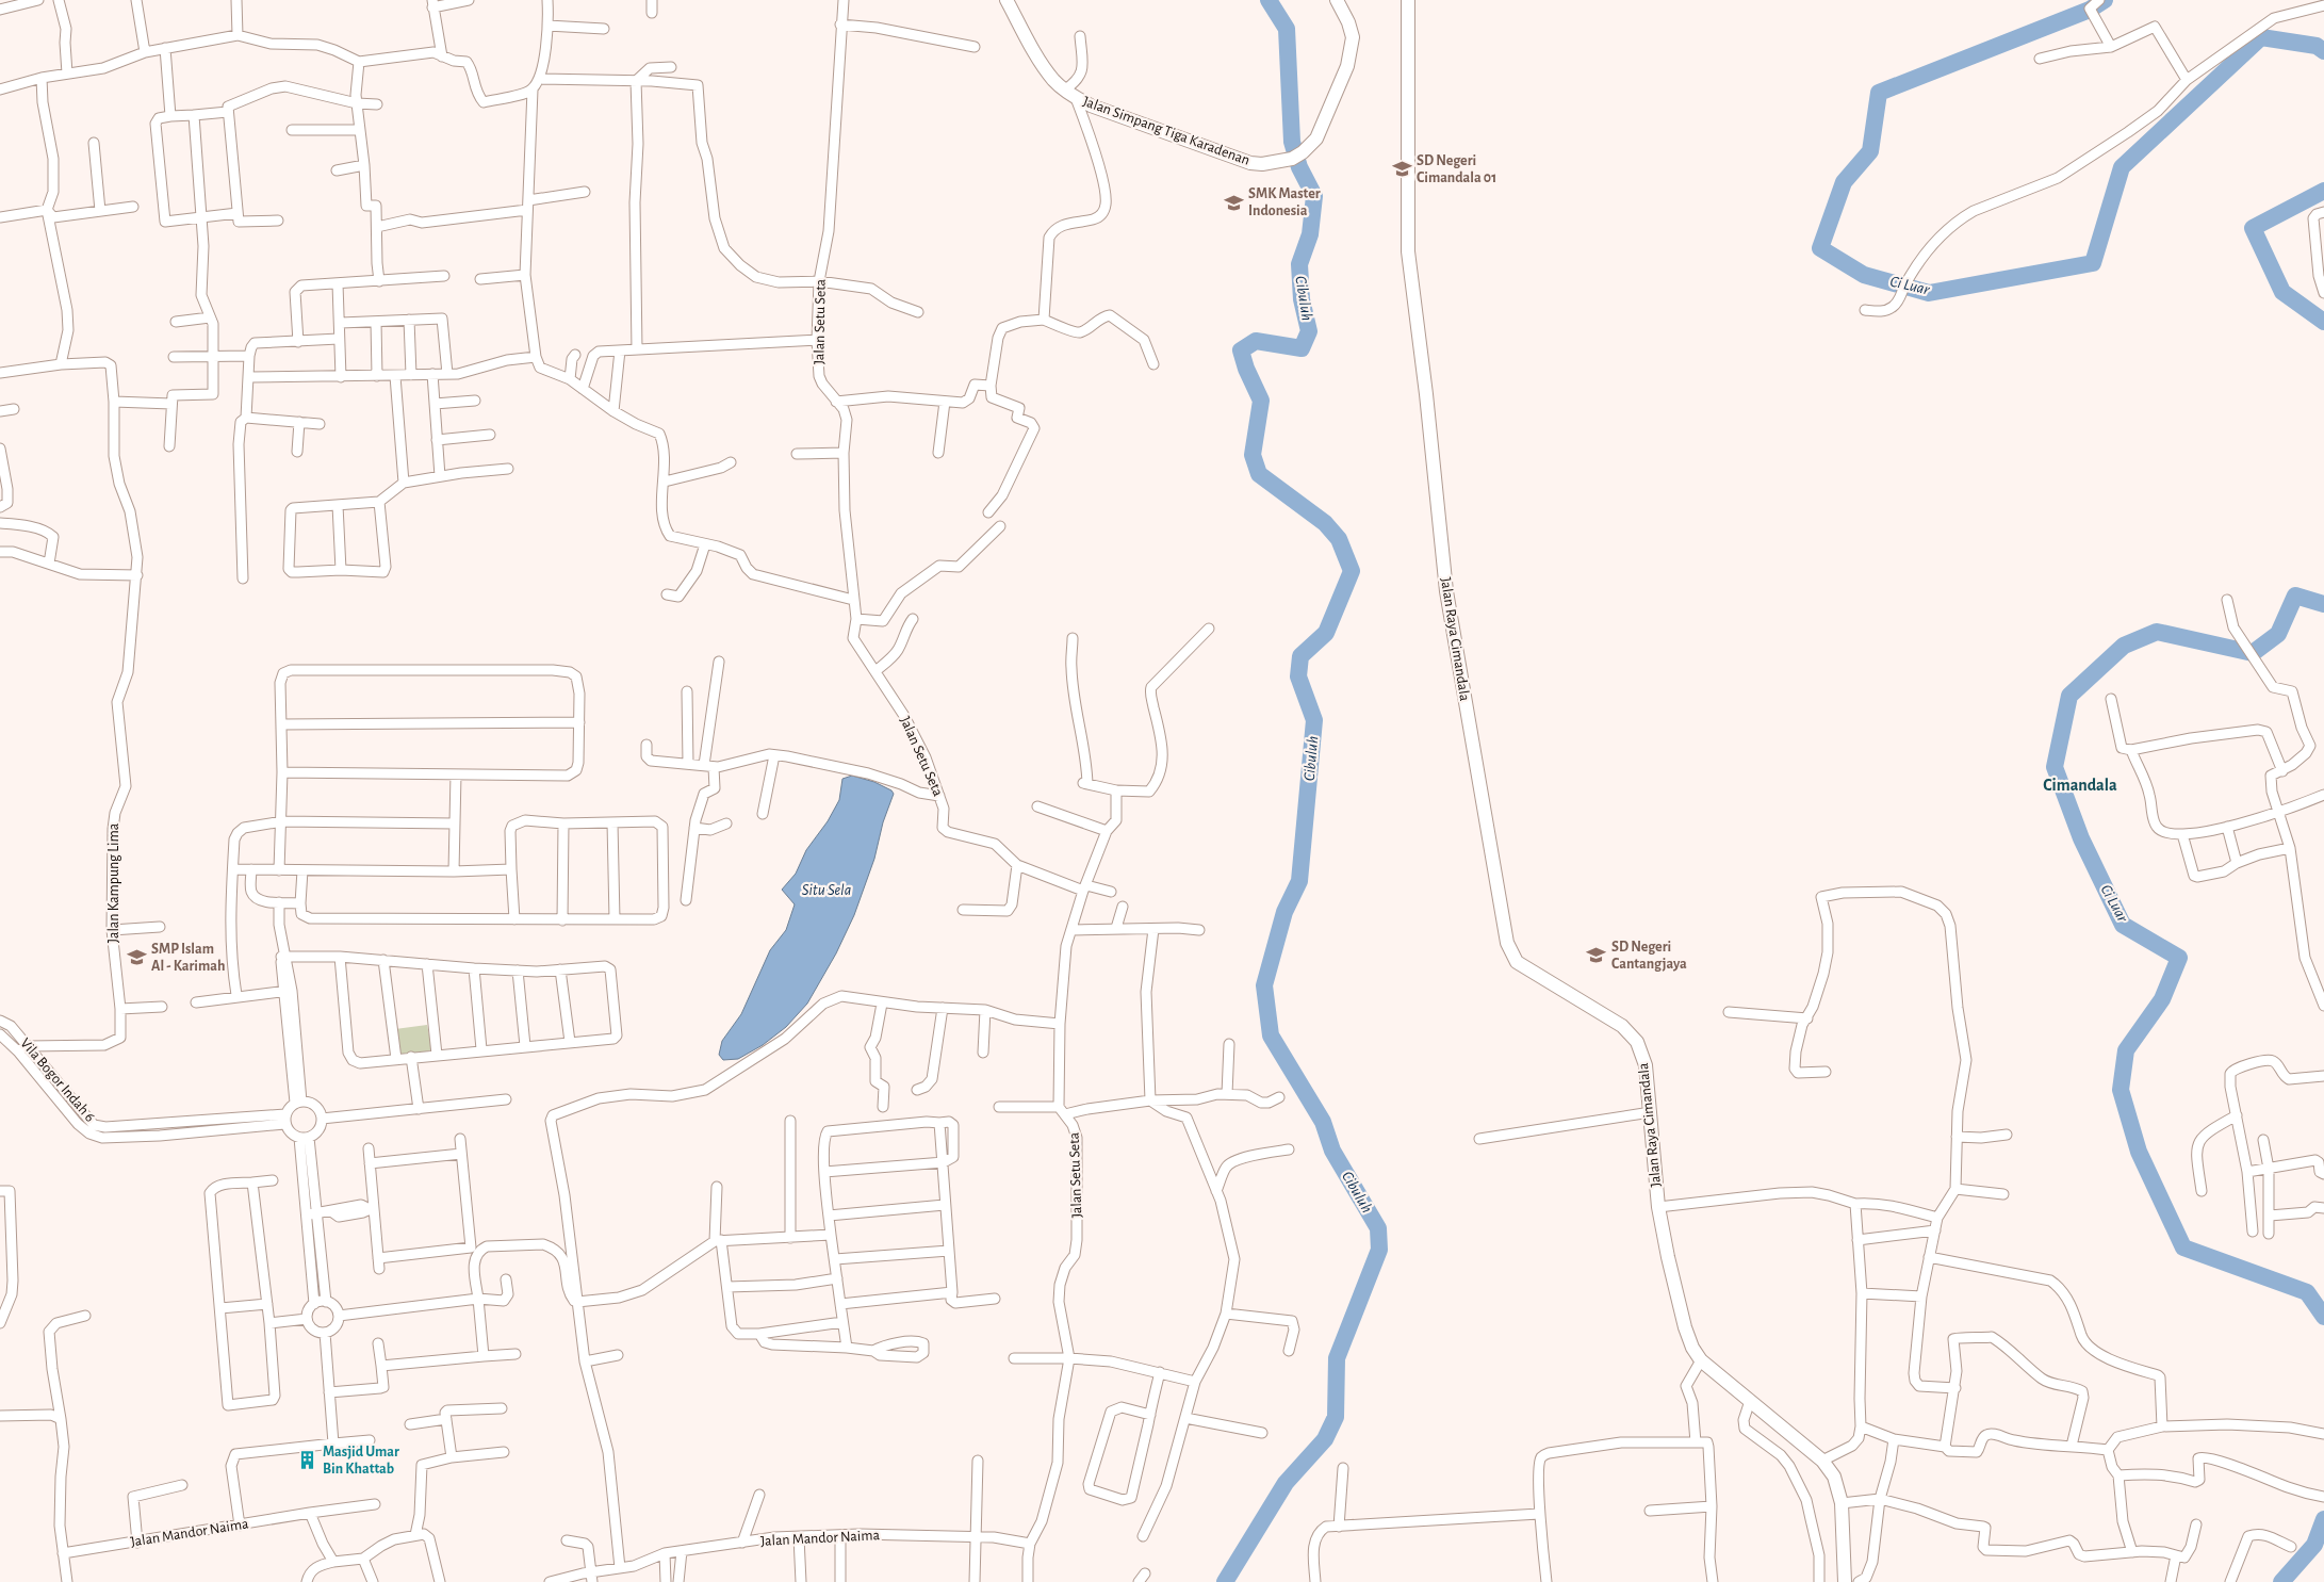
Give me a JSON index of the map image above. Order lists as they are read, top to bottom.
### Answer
{
  "streets": {
    "street": [
      "Jalan Simpang Tiga Karadenan",
      "Jalan Setu Seta",
      "Jalan Raya Cimandala",
      "Jalan Kampung Lima",
      "Vila Bogor Indah 6",
      "Jalan Mandor Naima"
    ]
  },
  "crossings": [
    ["Jalan Setu Seta", "Jalan Mandor Naima"],
    ["Jalan Kampung Lima", "Vila Bogor Indah 6"]
  ],
  "districts": ["Cimandala"],
  "water": ["Ci Luar", "Cibuluh", "Situ Sela"],
  "places": {
    "school or university": [
      "SD Negeri Cimandala 01",
      "SMK Master Indonesia",
      "SD Negeri Cantangjaya",
      "SMP Islam Al - Karimah"
    ],
    "building": ["Masjid Umar Bin Khattab"]
  }
}
